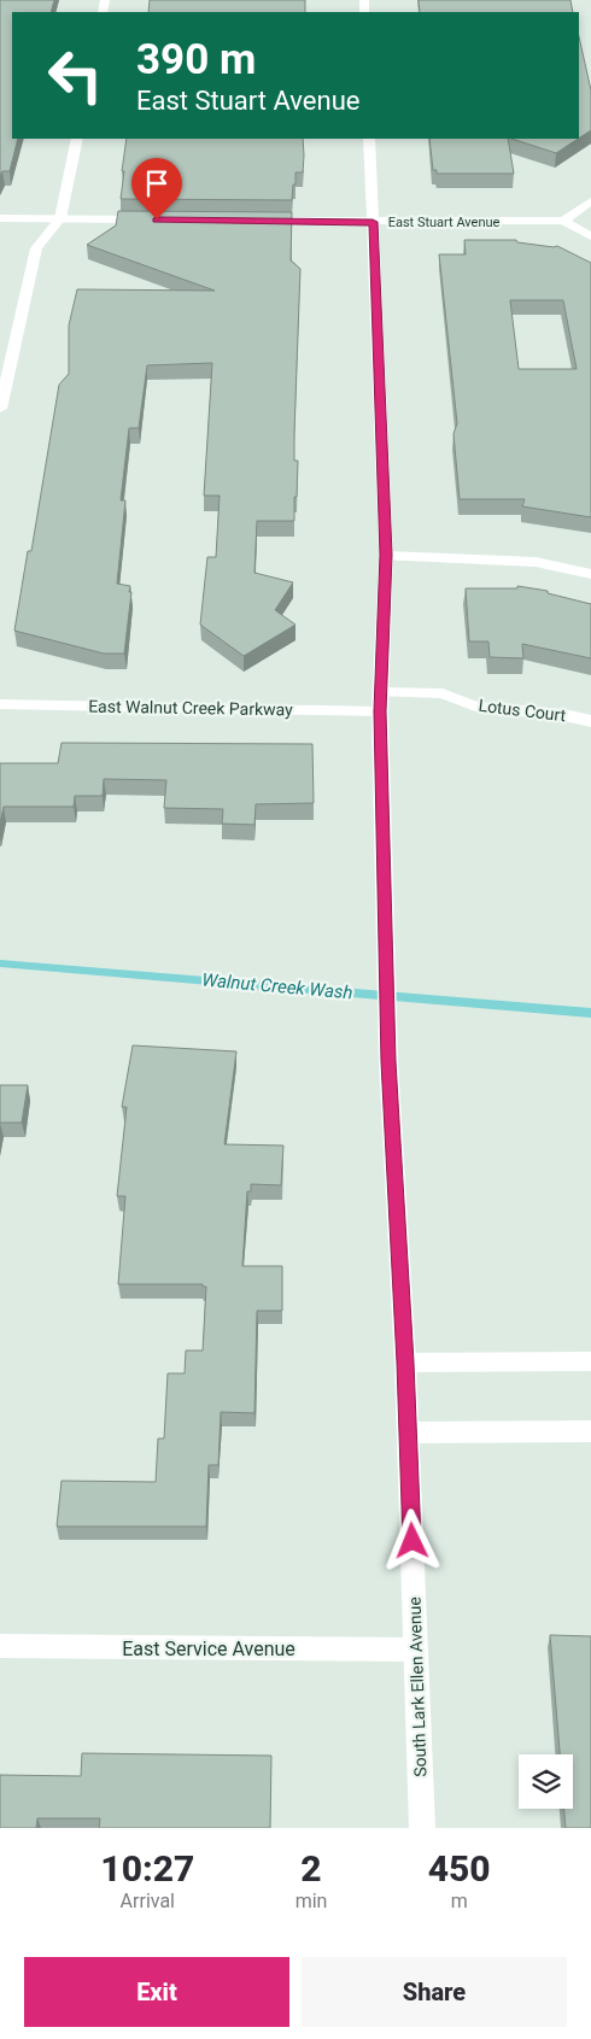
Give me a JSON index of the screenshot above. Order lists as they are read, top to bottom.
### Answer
{
  "streets": {
    "street": [
      "East Stuart Avenue",
      "East Walnut Creek Parkway",
      "Lotus Court",
      "East Service Avenue",
      "South Lark Ellen Avenue"
    ]
  },
  "crossings": [
    ["East Stuart Avenue", "South Lark Ellen Avenue"],
    ["East Walnut Creek Parkway", "South Lark Ellen Avenue"],
    ["Lotus Court", "South Lark Ellen Avenue"],
    ["East Service Avenue", "South Lark Ellen Avenue"]
  ],
  "water": ["Walnut Creek Wash"],
  "page": {
    "turn": ["390 m", "East Stuart Avenue"],
    "eta": [
      "10:27",
      "Arrival",
      "2",
      "min",
      "450",
      "m"
    ],
    "buttons": ["Exit", "Share"]
  }
}
